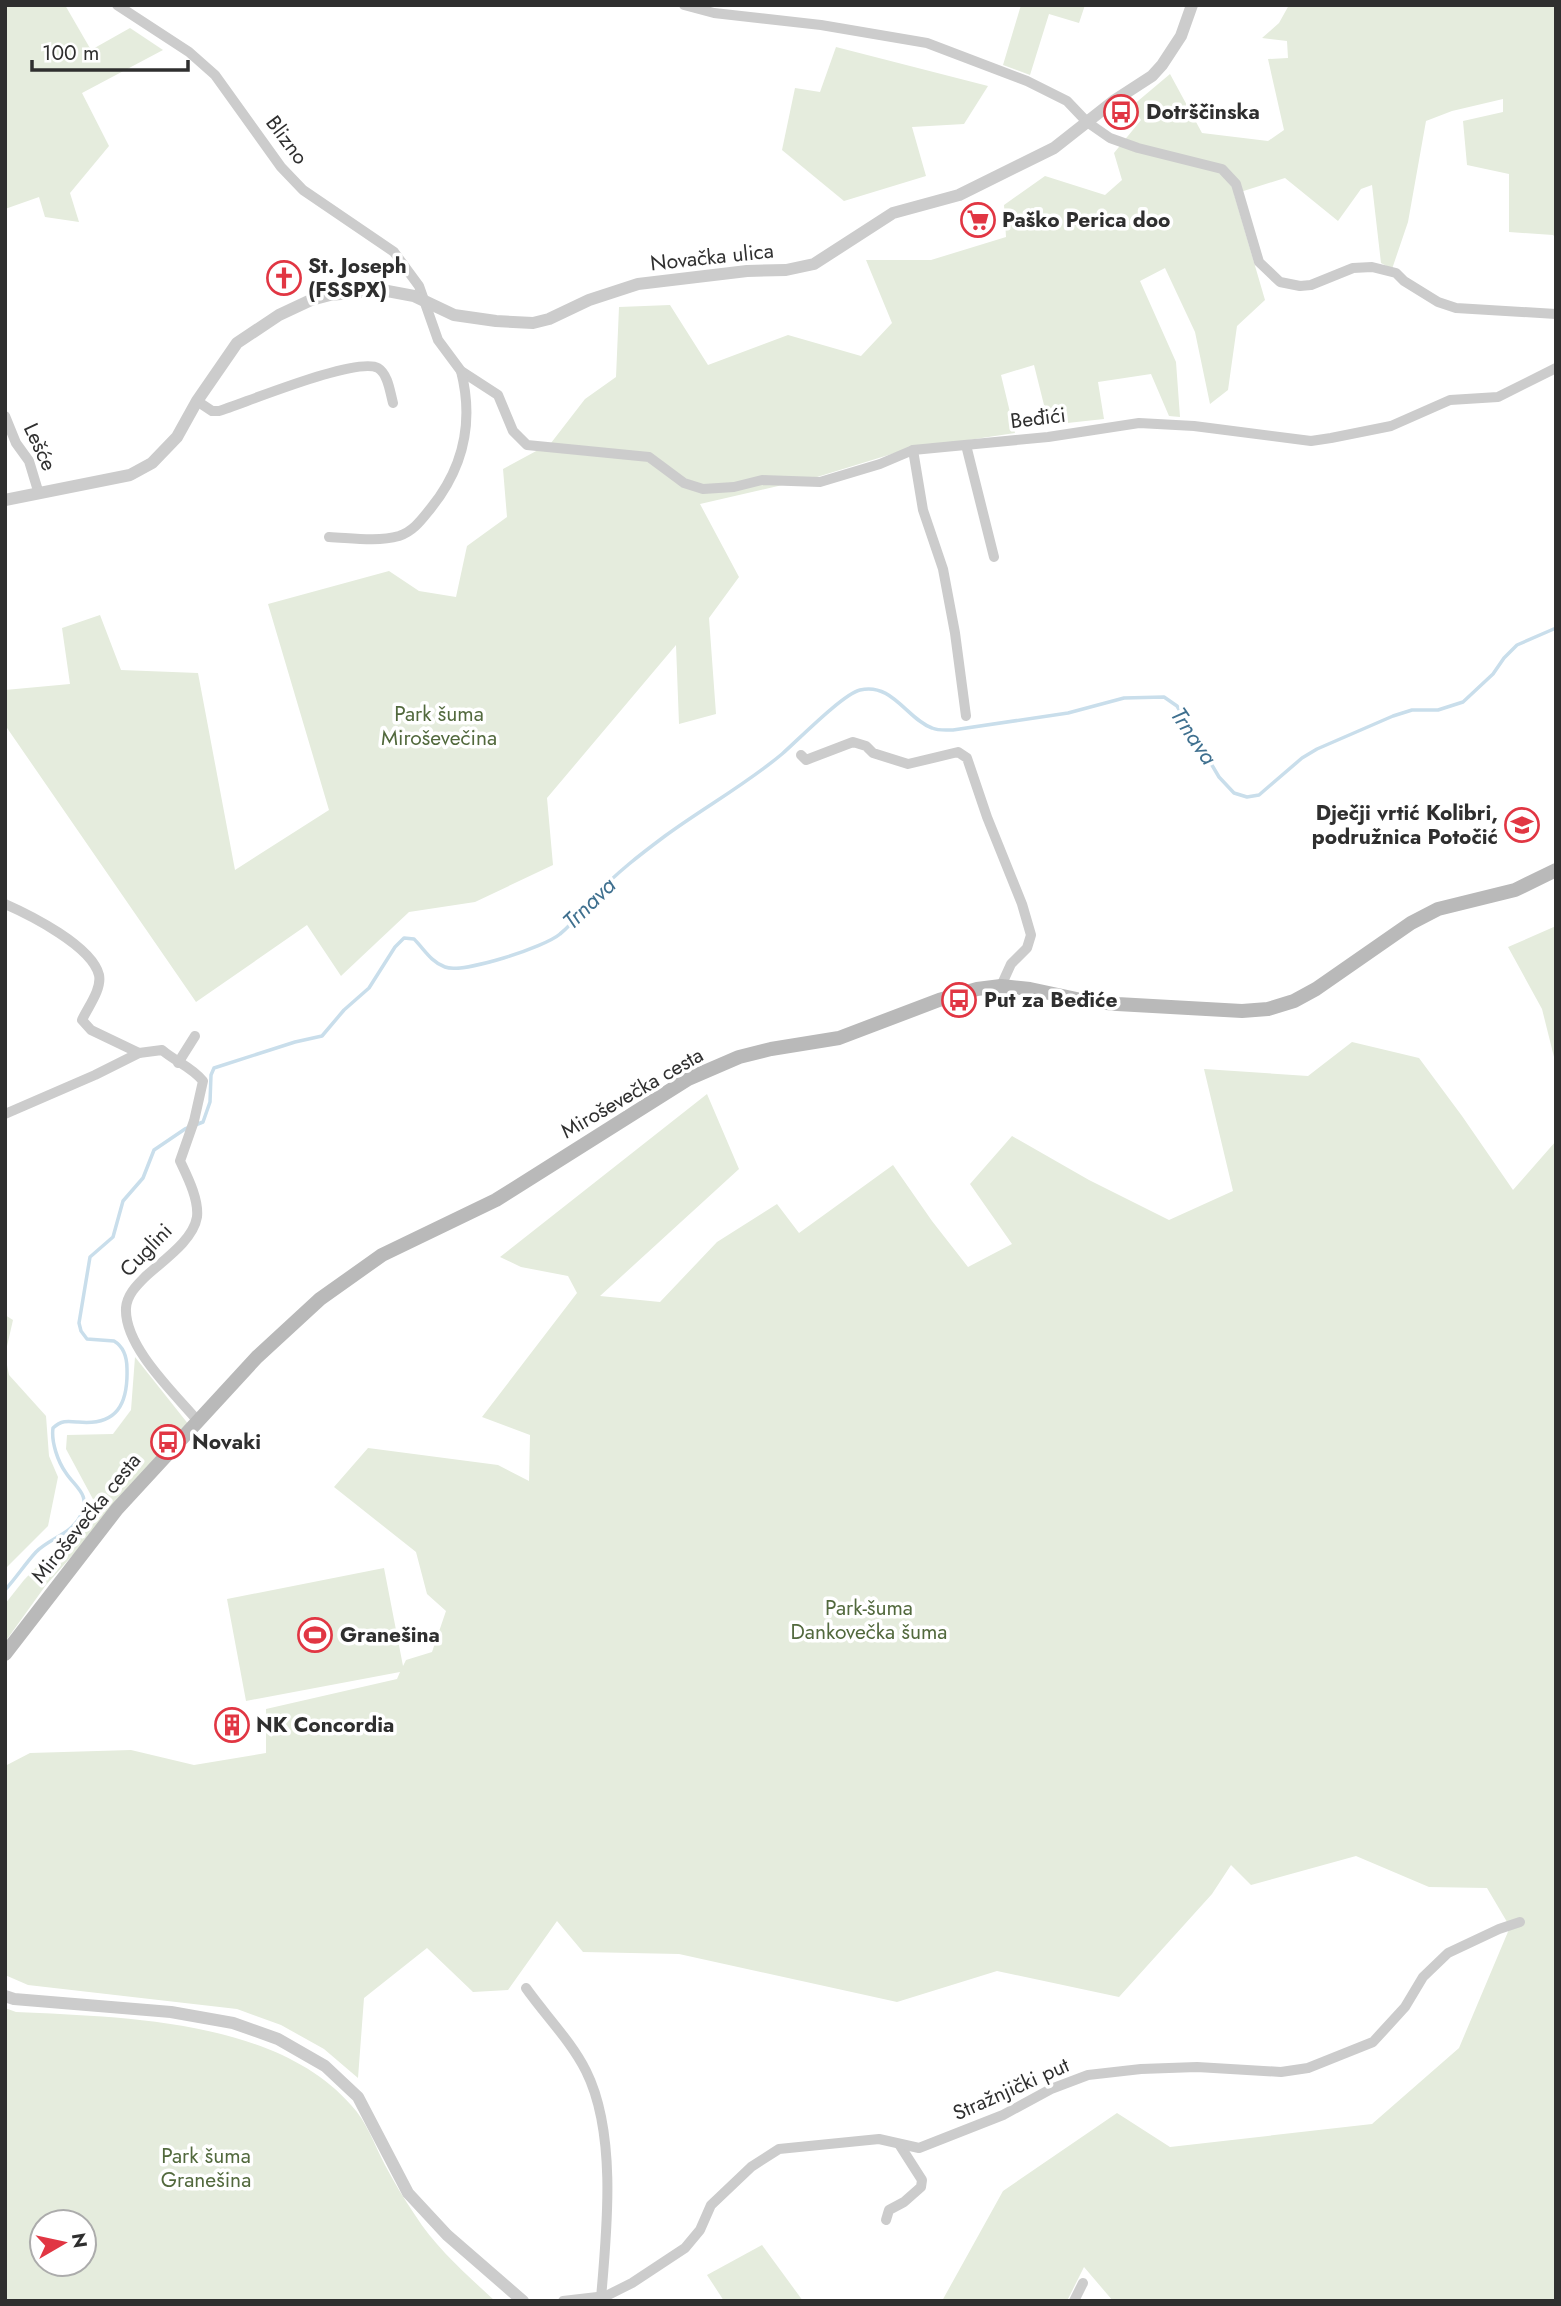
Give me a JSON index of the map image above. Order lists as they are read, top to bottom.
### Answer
{
  "streets": {
    "main road": ["Miroševečka cesta"],
    "street": [
      "Blizno",
      "Novačka ulica",
      "Beđići",
      "Lešće",
      "Cuglini",
      "Stražnjički put"
    ]
  },
  "crossings": [
    ["Blizno", "Novačka ulica"],
    ["Blizno", "Beđići"],
    ["Novačka ulica", "Lešće"],
    ["Miroševečka cesta", "Cuglini"]
  ],
  "water": ["Trnava"],
  "parks": ["Park šuma Miroševečina", "Park-šuma Dankovečka šuma", "Park šuma Granešina"],
  "places": {
    "bus stop": ["Dotrščinska", "Put za Beđiće", "Novaki"],
    "supermarket": ["Paško Perica doo"],
    "church": ["St. Joseph (FSSPX)"],
    "school or university": ["Dječji vrtić Kolibri, podružnica Potočić"],
    "sports": ["Granešina"],
    "building": ["NK Concordia"]
  },
  "scale_bar": "100 m",
  "north": "right"
}
